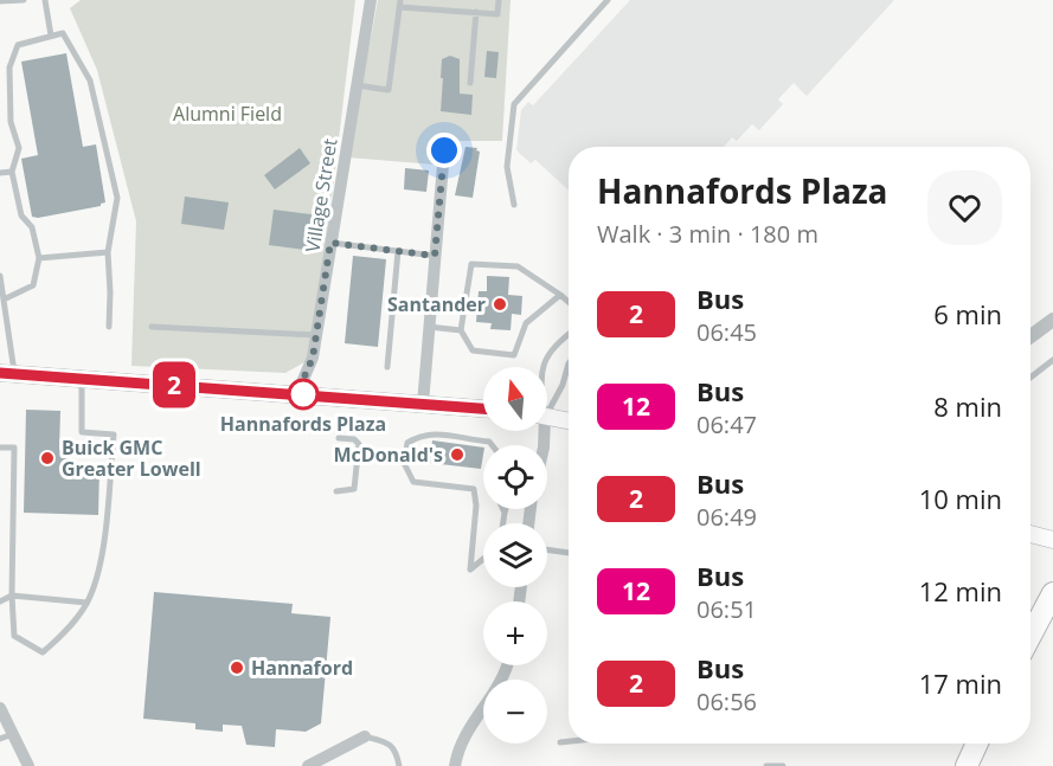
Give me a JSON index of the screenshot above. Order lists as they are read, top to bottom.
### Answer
{
  "streets": {
    "street": ["Village Street"]
  },
  "parks": ["Alumni Field"],
  "places": [
    "Santander",
    "Hannafords Plaza",
    "McDonald's",
    "Buick GMC Greater Lowell",
    "Hannaford"
  ],
  "lines": ["bus line 2"],
  "north": "top",
  "page": {
    "on_map": "2",
    "heading": ["Hannafords Plaza", "Walk · 3 min · 180 m"],
    "list": [
      {
        "mark": "2",
        "name": "Bus",
        "note": "06:45",
        "value": "6 min"
      },
      {
        "mark": "12",
        "name": "Bus",
        "note": "06:47",
        "value": "8 min"
      },
      {
        "mark": "2",
        "name": "Bus",
        "note": "06:49",
        "value": "10 min"
      },
      {
        "mark": "12",
        "name": "Bus",
        "note": "06:51",
        "value": "12 min"
      },
      {
        "mark": "2",
        "name": "Bus",
        "note": "06:56",
        "value": "17 min"
      }
    ],
    "map_buttons": ["+", "−"]
  }
}
